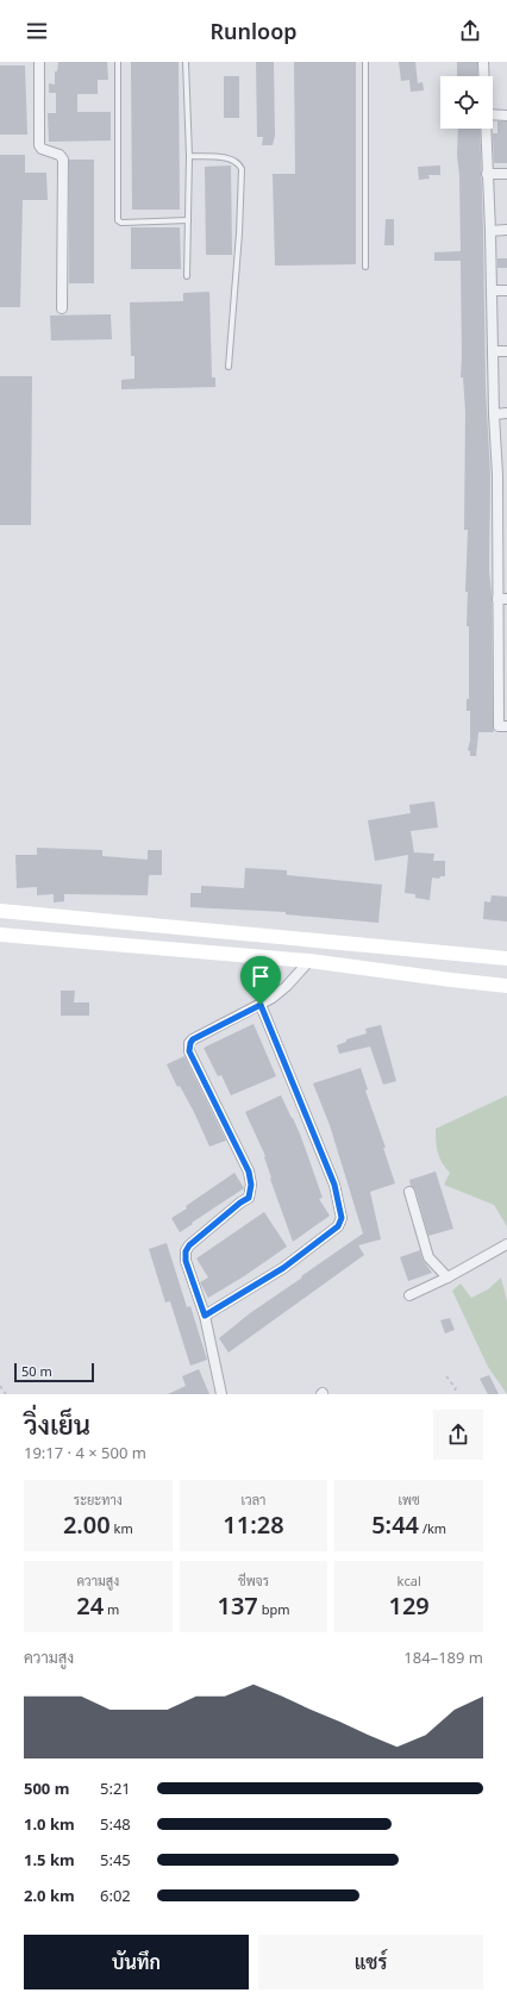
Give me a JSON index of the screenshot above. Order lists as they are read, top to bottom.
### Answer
{
  "scale_bar": "50 m",
  "page": {
    "header": "Runloop",
    "scale": "50 m",
    "heading": ["วิ่งเย็น", "19:17 · 4 × 500 m"],
    "stats": [
      ["ระยะทาง", "2.00 km"],
      ["เวลา", "11:28"],
      ["เพซ", "5:44 /km"],
      ["ความสูง", "24 m"],
      ["ชีพจร", "137 bpm"],
      ["kcal", "129"]
    ],
    "chart": ["ความสูง", "184–189 m"],
    "list": [
      {
        "name": "500 m",
        "note": "5:21"
      },
      {
        "name": "1.0 km",
        "note": "5:48"
      },
      {
        "name": "1.5 km",
        "note": "5:45"
      },
      {
        "name": "2.0 km",
        "note": "6:02"
      }
    ],
    "buttons": ["บันทึก", "แชร์"]
  }
}
